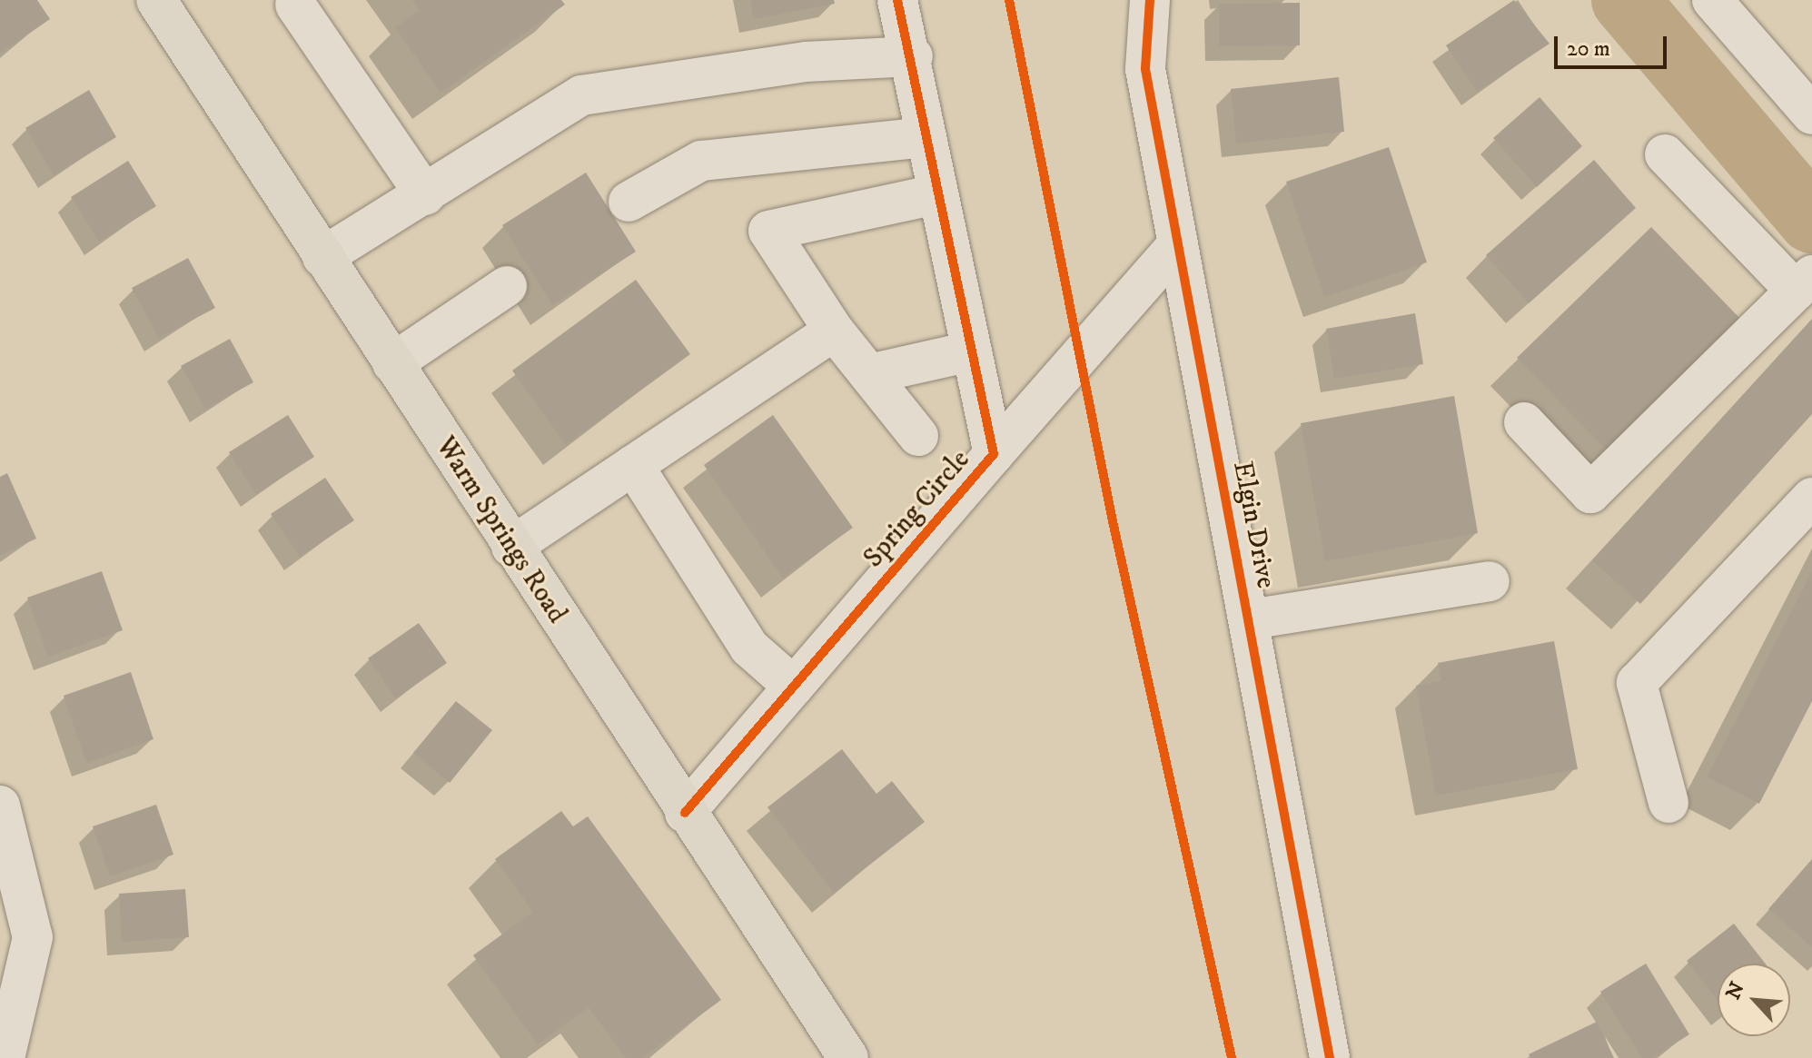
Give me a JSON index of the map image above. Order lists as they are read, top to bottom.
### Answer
{
  "streets": {
    "main road": ["Warm Springs Road"],
    "street": ["Spring Circle", "Elgin Drive"]
  },
  "crossings": [
    ["Spring Circle", "Warm Springs Road"]
  ],
  "scale_bar": "20 m",
  "north": "top left"
}
